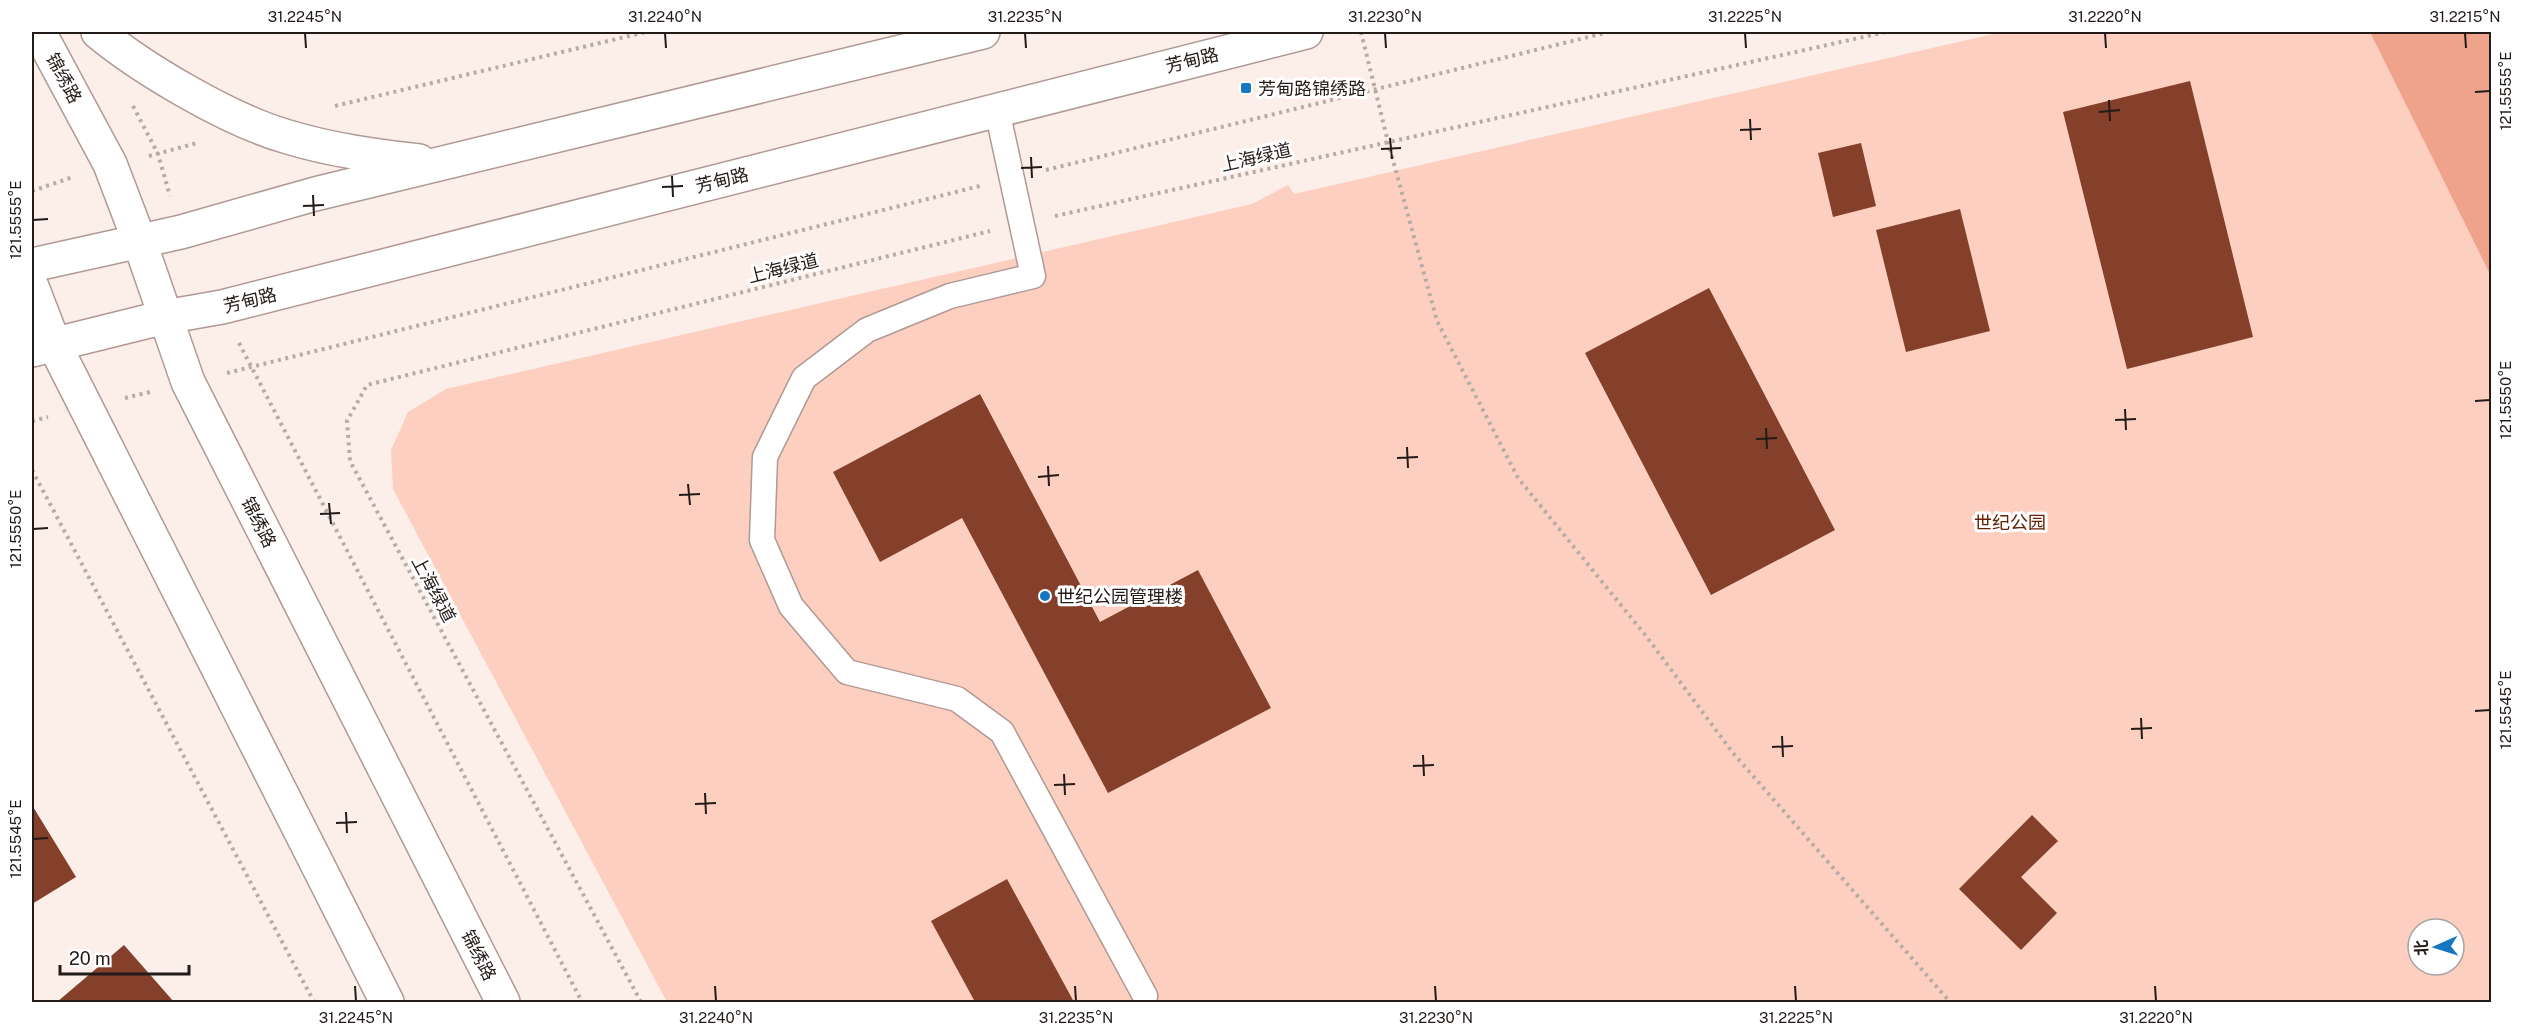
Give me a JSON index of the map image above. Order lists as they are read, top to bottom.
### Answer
{
  "streets": {
    "main road": ["芳甸路", "锦绣路"],
    "path": ["上海绿道"]
  },
  "crossings": [
    ["芳甸路", "锦绣路"]
  ],
  "parks": ["世纪公园"],
  "places": {
    "transit": ["芳甸路锦绣路"],
    "other": ["世纪公园管理楼"]
  },
  "scale_bar": "20 m",
  "north": "left",
  "coordinates": [
    "31.2245°N",
    "31.2240°N",
    "31.2235°N",
    "31.2230°N",
    "31.2225°N",
    "31.2220°N",
    "31.2215°N",
    "121.5555°E",
    "121.5550°E",
    "121.5545°E"
  ]
}
